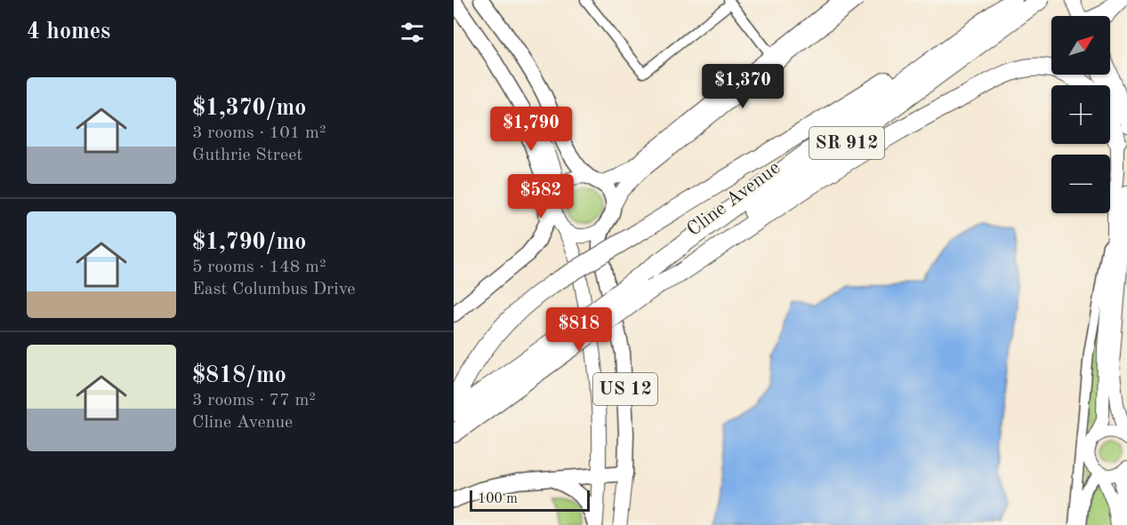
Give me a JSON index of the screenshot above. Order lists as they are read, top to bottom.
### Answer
{
  "streets": {
    "highway": ["SR 912", "Cline Avenue"],
    "main road": ["US 12"]
  },
  "scale_bar": "100 m",
  "north": "top right",
  "page": {
    "heading": "4 homes",
    "map_buttons": ["+", "−"],
    "list": [
      {
        "name": "$1,370/mo",
        "note": "3 rooms · 101 m² · Guthrie Street"
      },
      {
        "name": "$1,790/mo",
        "note": "5 rooms · 148 m² · East Columbus Drive"
      },
      {
        "name": "$818/mo",
        "note": "3 rooms · 77 m² · Cline Avenue"
      }
    ],
    "price": [
      "$1,370",
      "$1,790",
      "$582",
      "$818"
    ],
    "scale": "100 m"
  }
}
